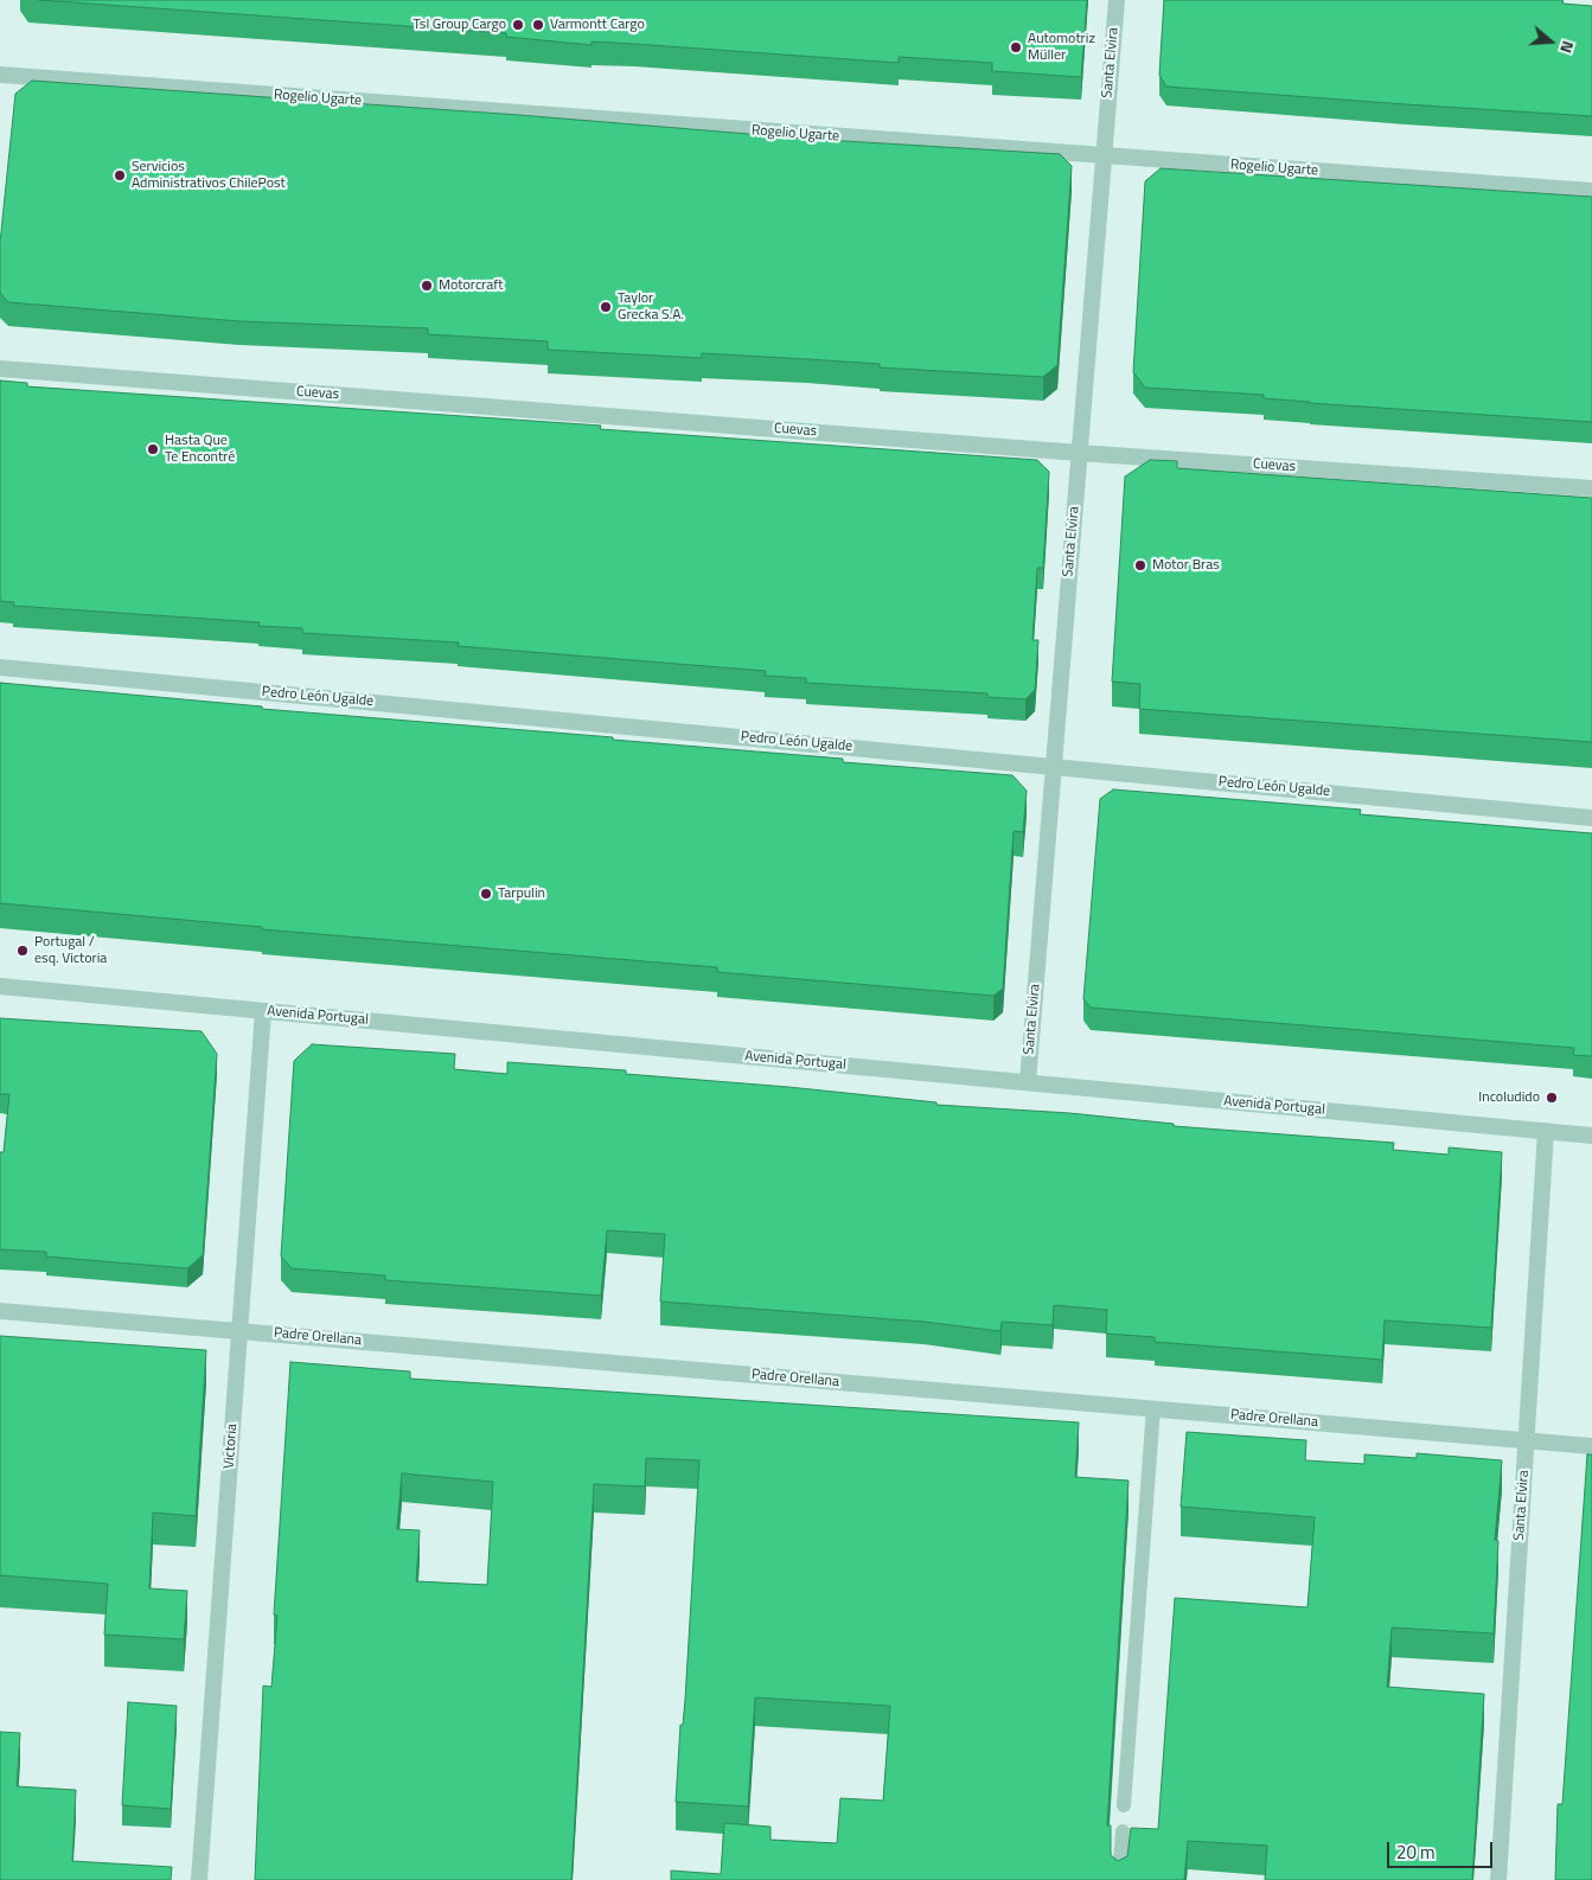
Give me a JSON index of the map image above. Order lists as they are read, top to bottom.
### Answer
{
  "streets": {
    "street": [
      "Santa Elvira",
      "Rogelio Ugarte",
      "Cuevas",
      "Pedro León Ugalde",
      "Avenida Portugal",
      "Padre Orellana",
      "Victoria"
    ]
  },
  "crossings": [
    ["Santa Elvira", "Rogelio Ugarte"],
    ["Santa Elvira", "Cuevas"],
    ["Santa Elvira", "Pedro León Ugalde"],
    ["Santa Elvira", "Avenida Portugal"],
    ["Santa Elvira", "Padre Orellana"],
    ["Avenida Portugal", "Victoria"],
    ["Padre Orellana", "Victoria"]
  ],
  "places": [
    "Tsl Group Cargo",
    "Varmontt Cargo",
    "Automotriz Müller",
    "Servicios Administrativos ChilePost",
    "Motorcraft",
    "Taylor Grecka S.A.",
    "Hasta Que Te Encontré",
    "Motor Bras",
    "Tarpulin",
    "Portugal / esq. Victoria",
    "Incoludido"
  ],
  "scale_bar": "20 m",
  "north": "right"
}
